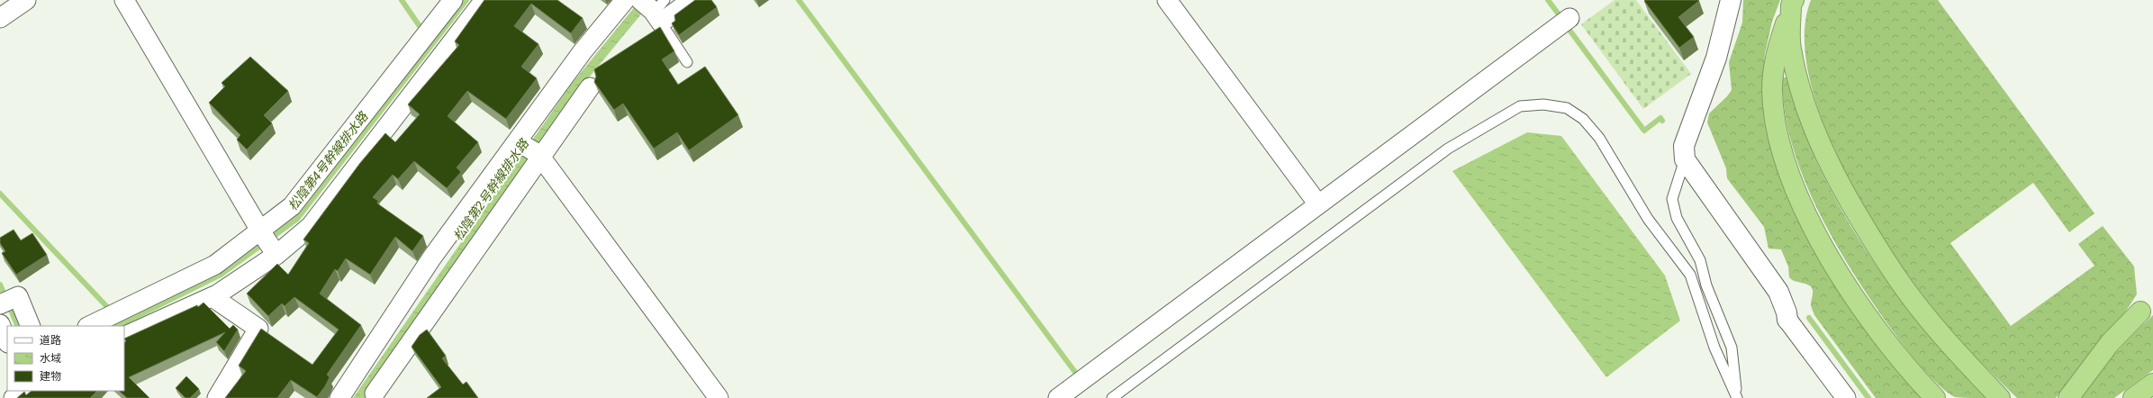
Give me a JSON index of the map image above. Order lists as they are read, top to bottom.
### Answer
{
  "water": ["松陰第4号幹線排水路", "松陰第2号幹線排水路"],
  "legend": ["道路", "水域", "建物"]
}
